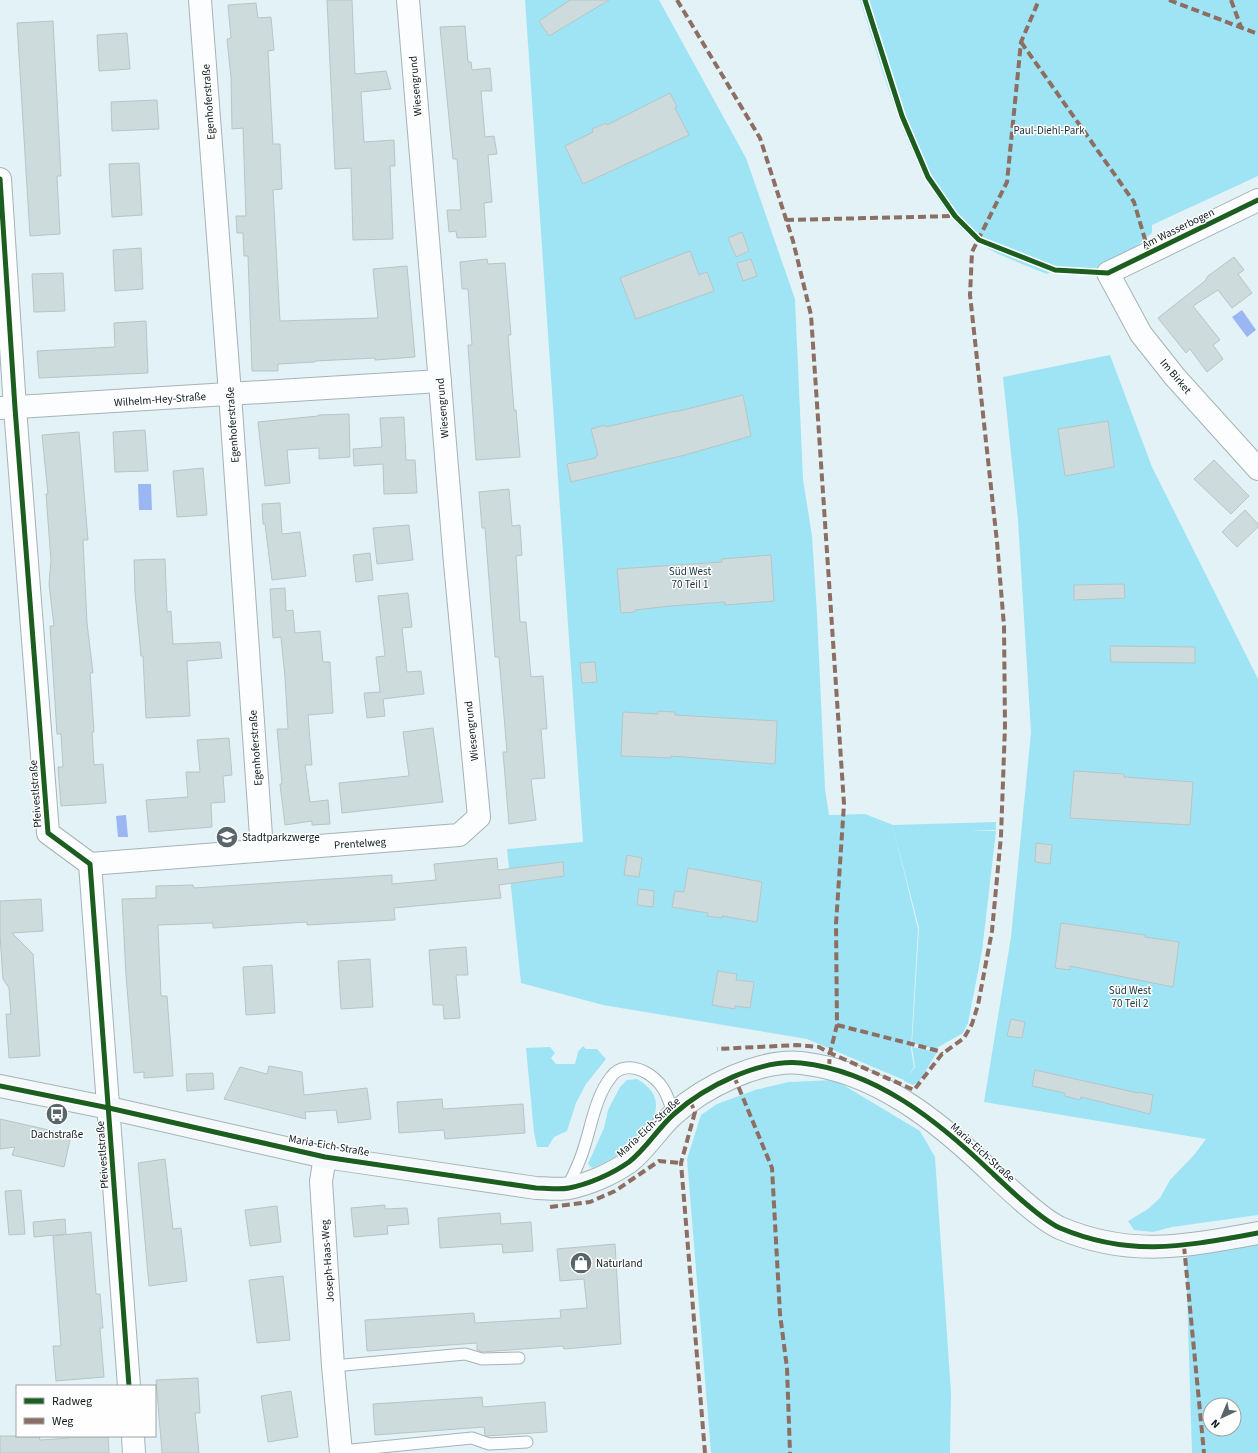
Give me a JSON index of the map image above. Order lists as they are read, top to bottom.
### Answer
{
  "streets": {
    "street": [
      "Wiesengrund",
      "Egenhoferstraße",
      "Am Wasserbogen",
      "Im Birket",
      "Wilhelm-Hey-Straße",
      "Pfeivestlstraße",
      "Prentelweg",
      "Maria-Eich-Straße",
      "Joseph-Haas-Weg"
    ]
  },
  "crossings": [
    ["Wiesengrund", "Wilhelm-Hey-Straße"],
    ["Wiesengrund", "Prentelweg"],
    ["Egenhoferstraße", "Wilhelm-Hey-Straße"],
    ["Egenhoferstraße", "Prentelweg"],
    ["Am Wasserbogen", "Im Birket"],
    ["Wilhelm-Hey-Straße", "Pfeivestlstraße"],
    ["Pfeivestlstraße", "Prentelweg"],
    ["Pfeivestlstraße", "Maria-Eich-Straße"],
    ["Maria-Eich-Straße", "Joseph-Haas-Weg"]
  ],
  "parks": ["Paul-Diehl-Park", "Süd West 70 Teil 1", "Süd West 70 Teil 2"],
  "places": {
    "school or university": ["Stadtparkzwerge"],
    "bus stop": ["Dachstraße"],
    "shop": ["Naturland"]
  },
  "legend": ["Radweg", "Weg"],
  "north": "bottom left"
}
